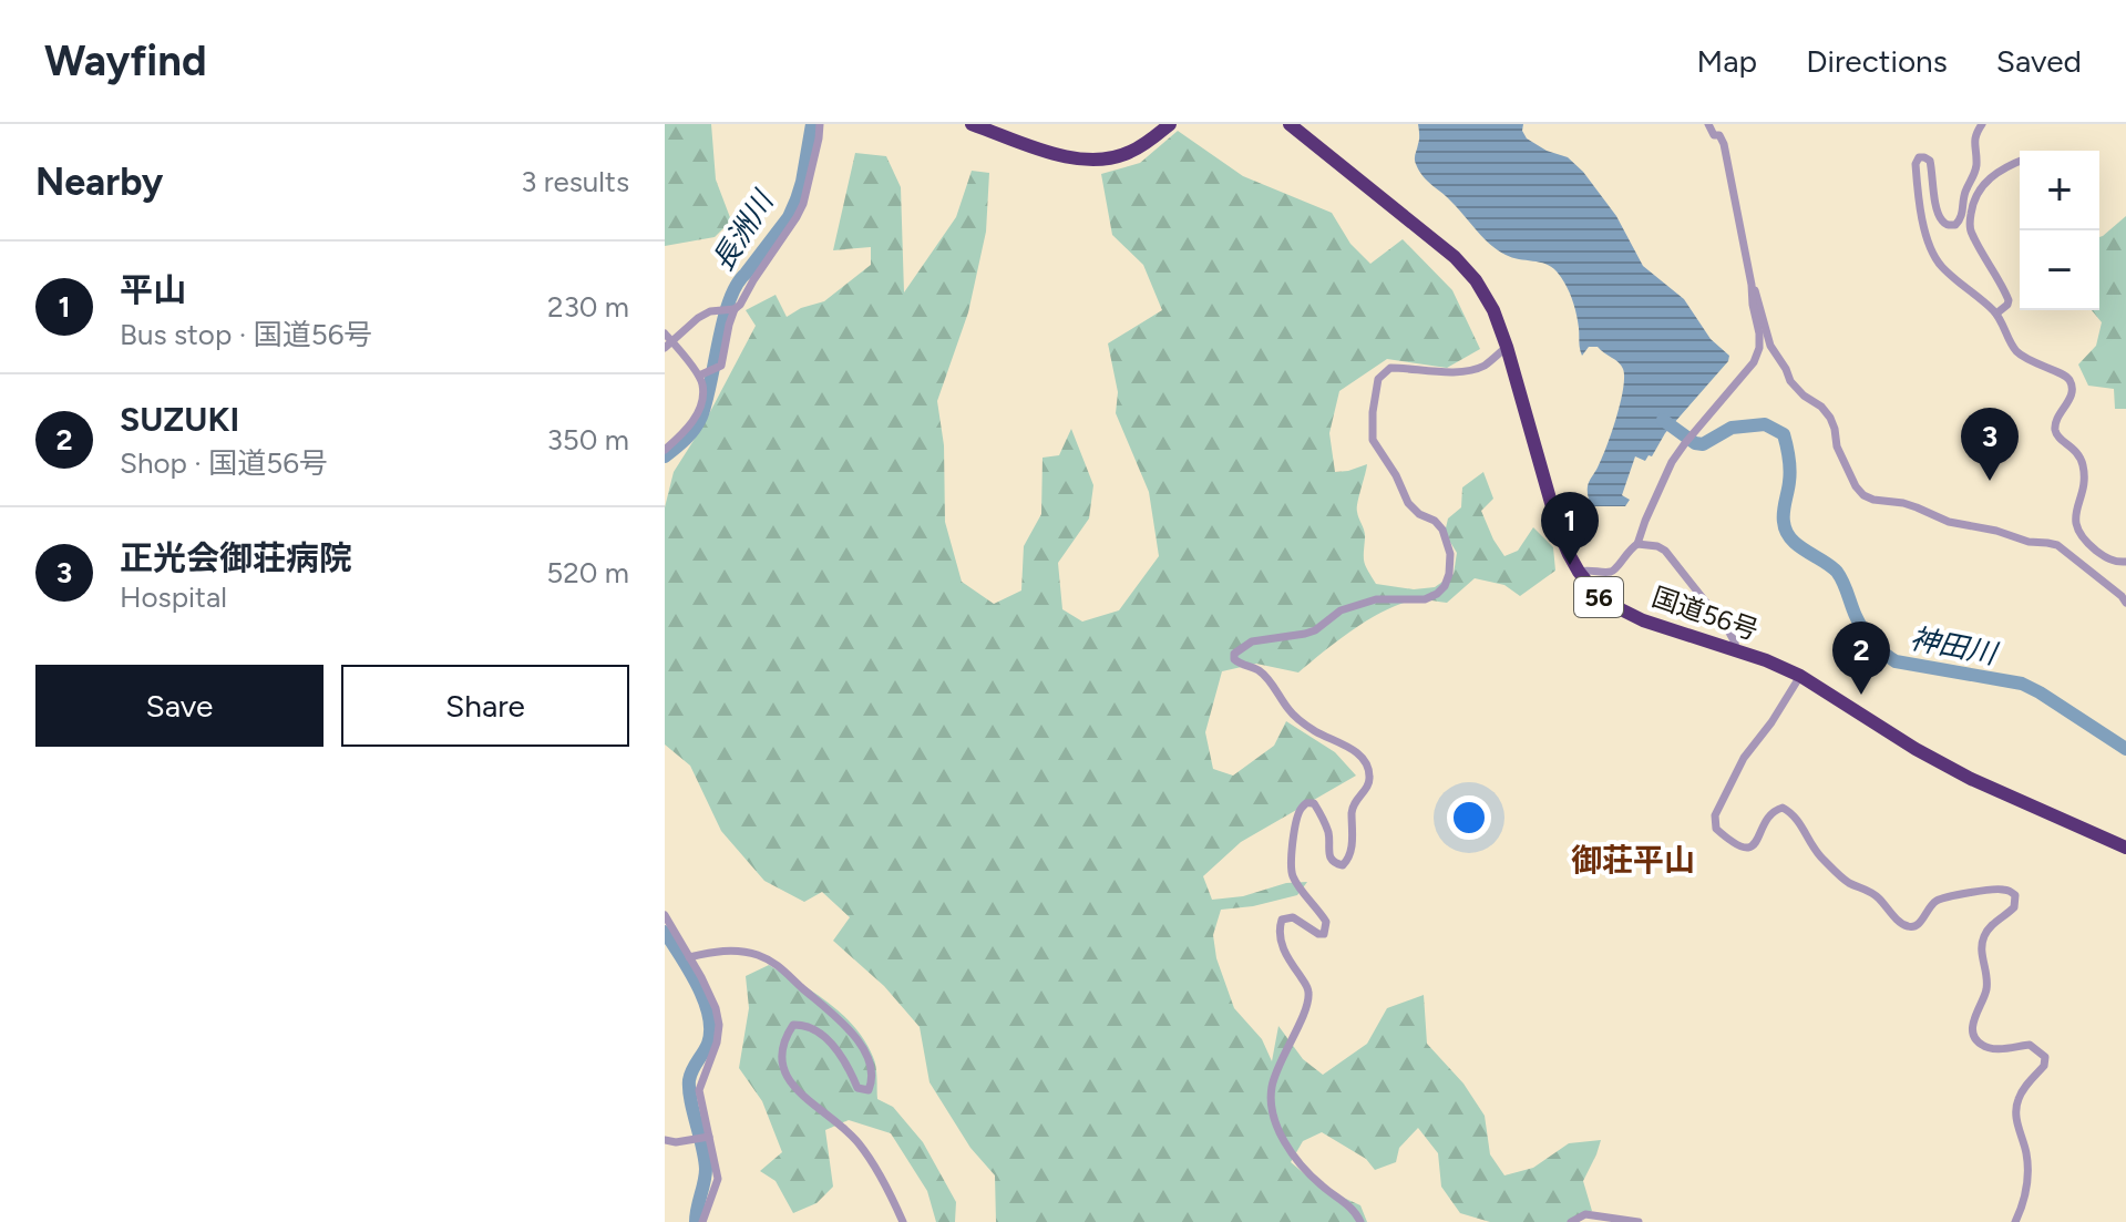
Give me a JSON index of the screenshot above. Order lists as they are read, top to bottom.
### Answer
{
  "streets": {
    "highway": ["56", "国道56号"]
  },
  "districts": ["御荘平山"],
  "water": ["長洲川", "神田川"],
  "page": {
    "header": "Wayfind",
    "nav": ["Map", "Directions", "Saved"],
    "heading": ["Nearby", "3 results"],
    "map_buttons": ["+", "−"],
    "list": [
      {
        "mark": "1",
        "name": "平山",
        "note": "Bus stop · 国道56号",
        "value": "230 m"
      },
      {
        "mark": "2",
        "name": "SUZUKI",
        "note": "Shop · 国道56号",
        "value": "350 m"
      },
      {
        "mark": "3",
        "name": "正光会御荘病院",
        "note": "Hospital",
        "value": "520 m"
      }
    ],
    "pins": ["3", "1", "2"],
    "buttons": ["Save", "Share"]
  }
}
